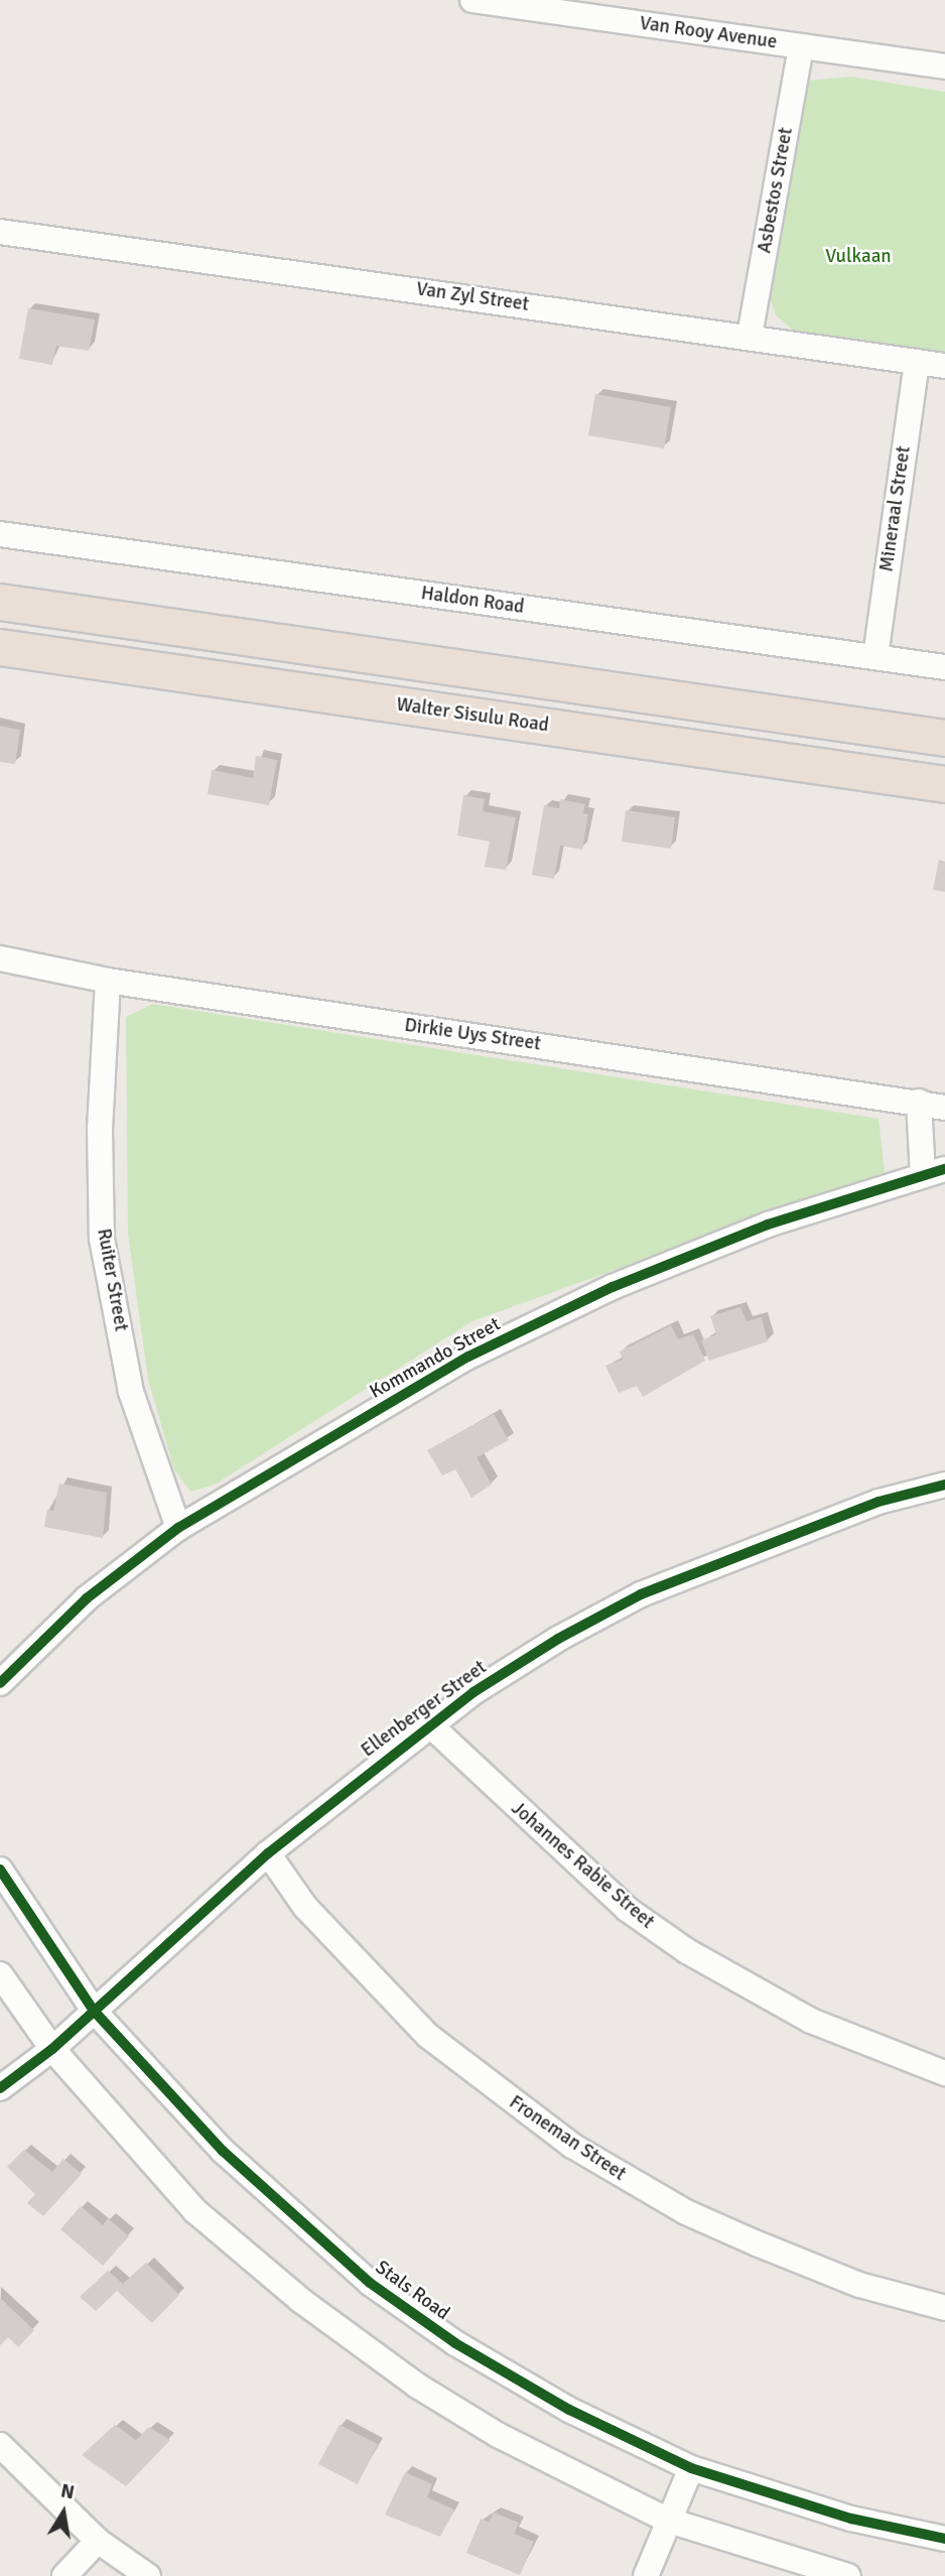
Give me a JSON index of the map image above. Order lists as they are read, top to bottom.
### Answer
{
  "streets": {
    "highway": ["Walter Sisulu Road"],
    "street": [
      "Van Rooy Avenue",
      "Asbestos Street",
      "Van Zyl Street",
      "Mineraal Street",
      "Haldon Road",
      "Dirkie Uys Street",
      "Ruiter Street",
      "Kommando Street",
      "Ellenberger Street",
      "Johannes Rabie Street",
      "Froneman Street",
      "Stals Road"
    ]
  },
  "crossings": [
    ["Van Rooy Avenue", "Asbestos Street"],
    ["Asbestos Street", "Van Zyl Street"],
    ["Van Zyl Street", "Mineraal Street"],
    ["Mineraal Street", "Haldon Road"],
    ["Dirkie Uys Street", "Ruiter Street"],
    ["Ruiter Street", "Kommando Street"],
    ["Ellenberger Street", "Johannes Rabie Street"],
    ["Ellenberger Street", "Froneman Street"],
    ["Ellenberger Street", "Stals Road"]
  ],
  "parks": ["Vulkaan"],
  "north": "top"
}
